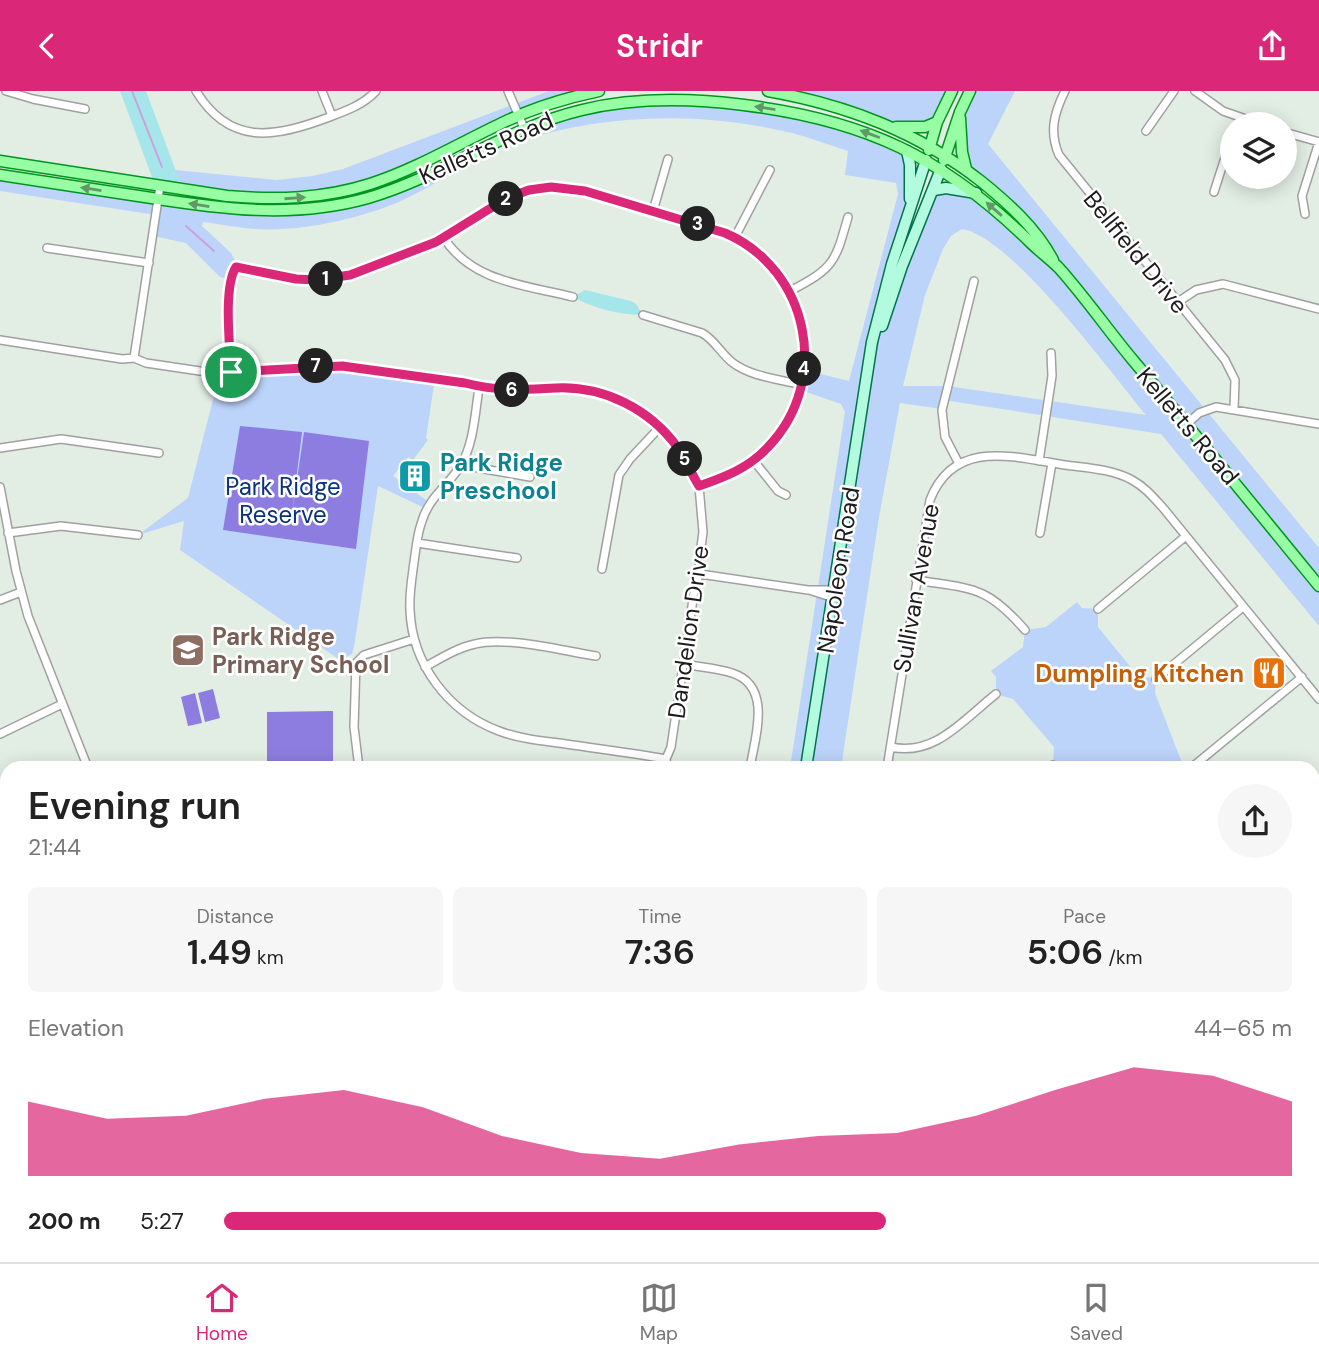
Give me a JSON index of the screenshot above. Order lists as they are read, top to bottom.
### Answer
{
  "streets": {
    "main road": ["Kelletts Road", "Napoleon Road"],
    "street": ["Bellfield Drive", "Sullivan Avenue", "Dandelion Drive"]
  },
  "crossings": [
    ["Kelletts Road", "Napoleon Road"]
  ],
  "parks": ["Park Ridge Reserve"],
  "places": {
    "building": ["Park Ridge Preschool"],
    "school or university": ["Park Ridge Primary School"],
    "restaurant": ["Dumpling Kitchen"]
  },
  "page": {
    "header": "Stridr",
    "pins": [
      "2",
      "3",
      "1",
      "7",
      "4",
      "6",
      "5"
    ],
    "heading": ["Evening run", "21:44"],
    "stats": [
      ["Distance", "1.49 km"],
      ["Time", "7:36"],
      ["Pace", "5:06 /km"]
    ],
    "chart": ["Elevation", "44–65 m"],
    "list": [
      {
        "name": "200 m",
        "note": "5:27"
      }
    ],
    "tabs": ["Home", "Map", "Saved"]
  }
}
